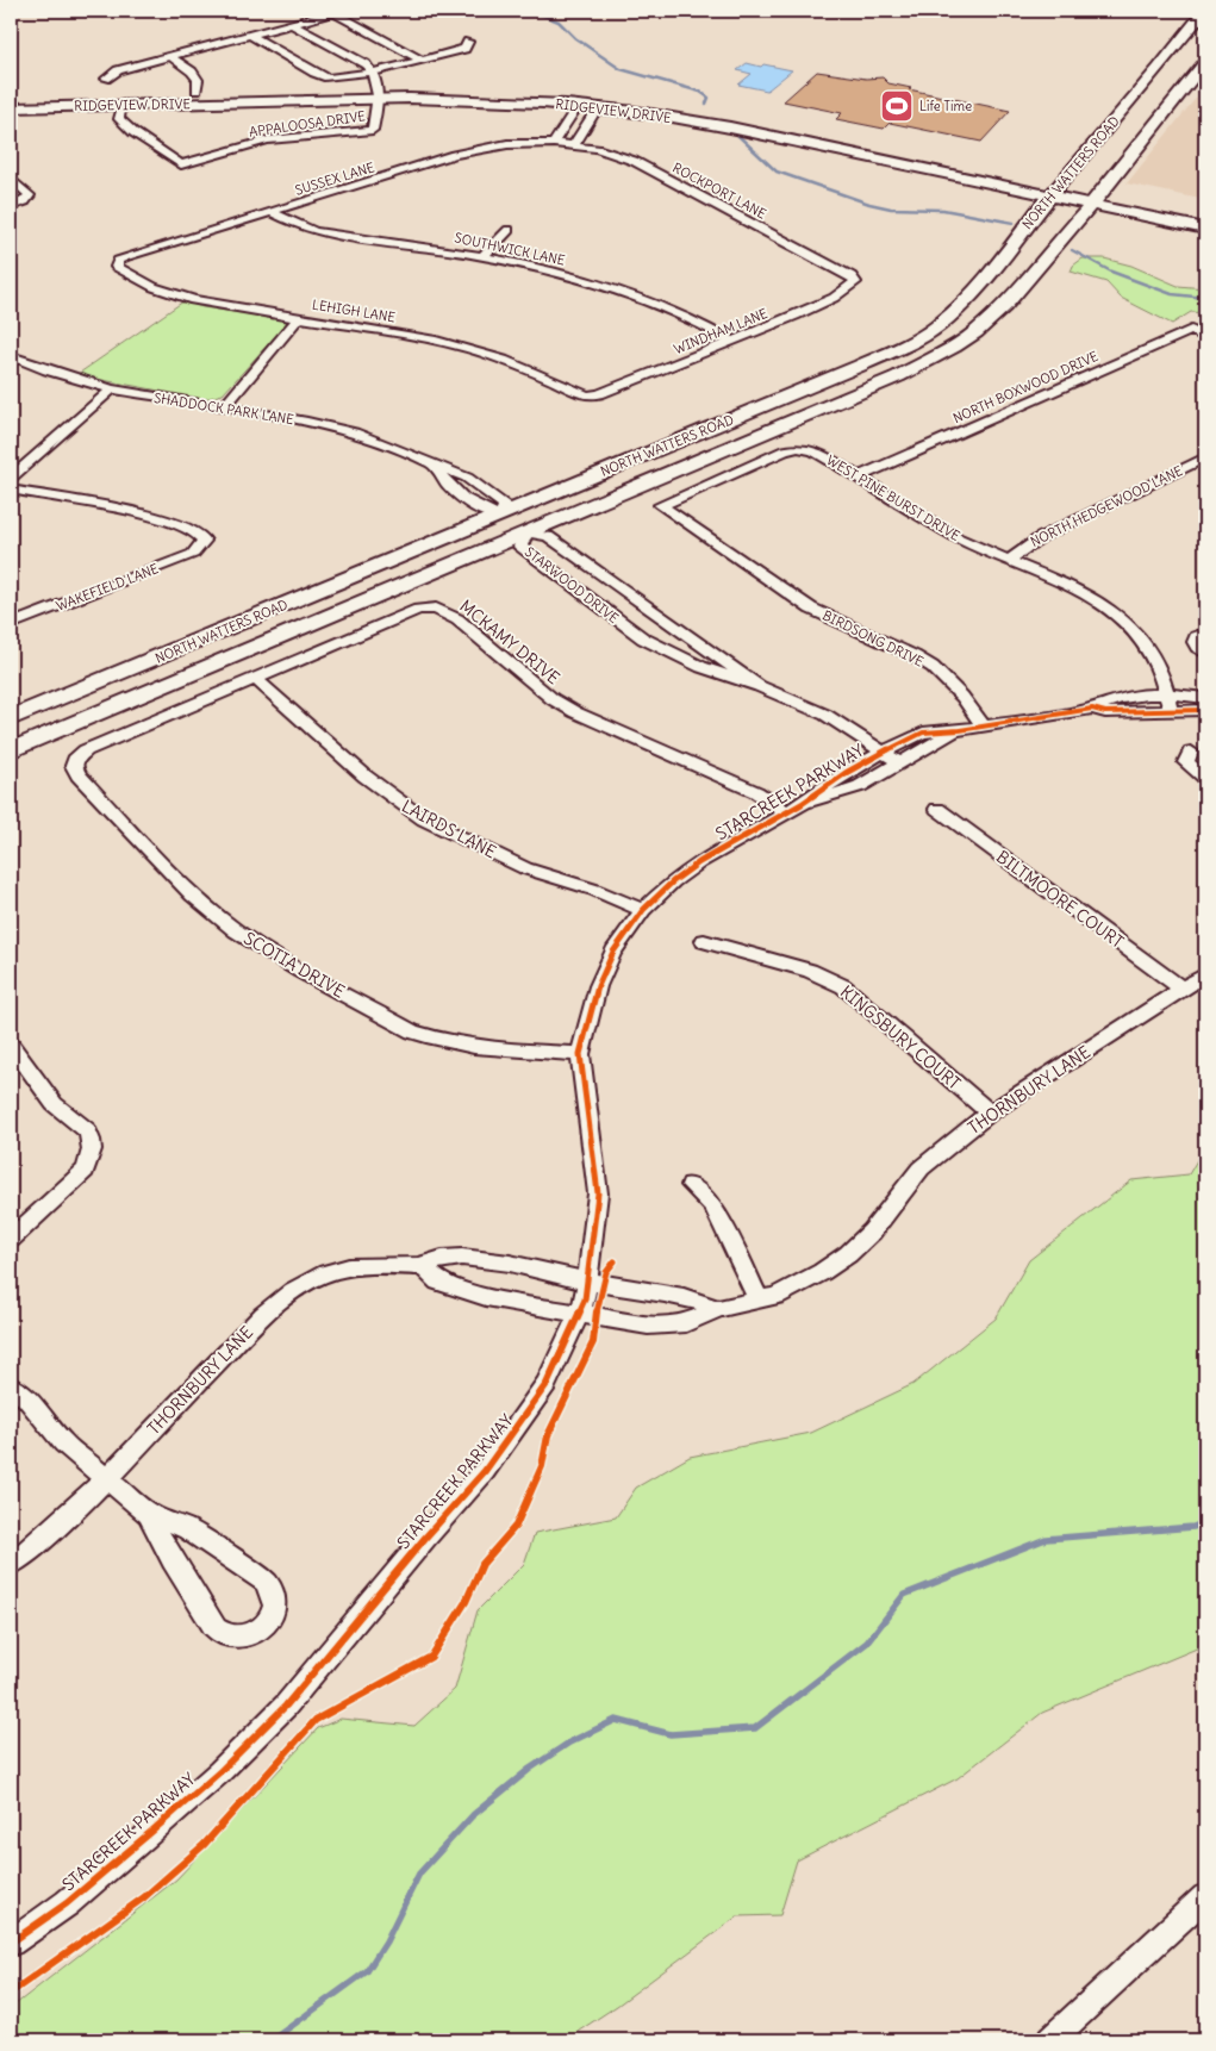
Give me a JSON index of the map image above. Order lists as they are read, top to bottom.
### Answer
{
  "streets": {
    "main road": ["RIDGEVIEW DRIVE", "NORTH WATTERS ROAD"],
    "street": [
      "APPALOOSA DRIVE",
      "SUSSEX LANE",
      "ROCKPORT LANE",
      "SOUTHWICK LANE",
      "LEHIGH LANE",
      "WINDHAM LANE",
      "NORTH BOXWOOD DRIVE",
      "SHADDOCK PARK LANE",
      "WEST PINE BURST DRIVE",
      "NORTH HEDGEWOOD LANE",
      "STARWOOD DRIVE",
      "WAKEFIELD LANE",
      "BIRDSONG DRIVE",
      "MCKAMY DRIVE",
      "STARCREEK PARKWAY",
      "LAIRDS LANE",
      "BILTMOORE COURT",
      "SCOTIA DRIVE",
      "KINGSBURY COURT",
      "THORNBURY LANE"
    ]
  },
  "crossings": [
    ["RIDGEVIEW DRIVE", "APPALOOSA DRIVE"],
    ["RIDGEVIEW DRIVE", "NORTH WATTERS ROAD"],
    ["NORTH WATTERS ROAD", "SHADDOCK PARK LANE"],
    ["NORTH WATTERS ROAD", "STARWOOD DRIVE"],
    ["SUSSEX LANE", "ROCKPORT LANE"],
    ["SUSSEX LANE", "SOUTHWICK LANE"],
    ["SUSSEX LANE", "LEHIGH LANE"],
    ["ROCKPORT LANE", "WINDHAM LANE"],
    ["SOUTHWICK LANE", "WINDHAM LANE"],
    ["LEHIGH LANE", "WINDHAM LANE"],
    ["NORTH BOXWOOD DRIVE", "WEST PINE BURST DRIVE"],
    ["WEST PINE BURST DRIVE", "NORTH HEDGEWOOD LANE"],
    ["WEST PINE BURST DRIVE", "BIRDSONG DRIVE"],
    ["WEST PINE BURST DRIVE", "STARCREEK PARKWAY"],
    ["STARWOOD DRIVE", "STARCREEK PARKWAY"],
    ["BIRDSONG DRIVE", "STARCREEK PARKWAY"],
    ["MCKAMY DRIVE", "STARCREEK PARKWAY"],
    ["MCKAMY DRIVE", "LAIRDS LANE"],
    ["MCKAMY DRIVE", "SCOTIA DRIVE"],
    ["STARCREEK PARKWAY", "LAIRDS LANE"],
    ["STARCREEK PARKWAY", "SCOTIA DRIVE"],
    ["STARCREEK PARKWAY", "THORNBURY LANE"],
    ["BILTMOORE COURT", "THORNBURY LANE"],
    ["KINGSBURY COURT", "THORNBURY LANE"]
  ],
  "places": {
    "sports": ["Life Time"]
  }
}
